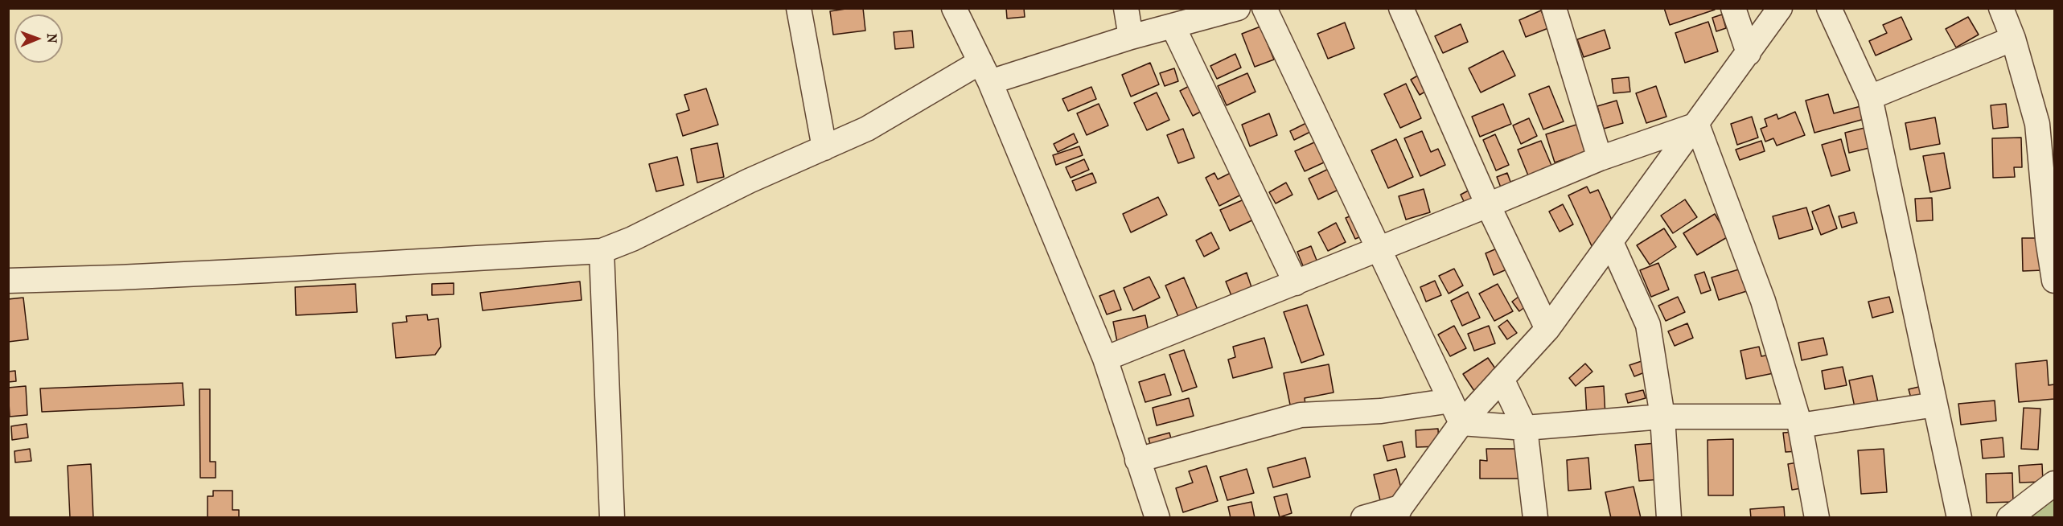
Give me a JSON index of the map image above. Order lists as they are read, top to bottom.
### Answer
{
  "north": "right"
}
